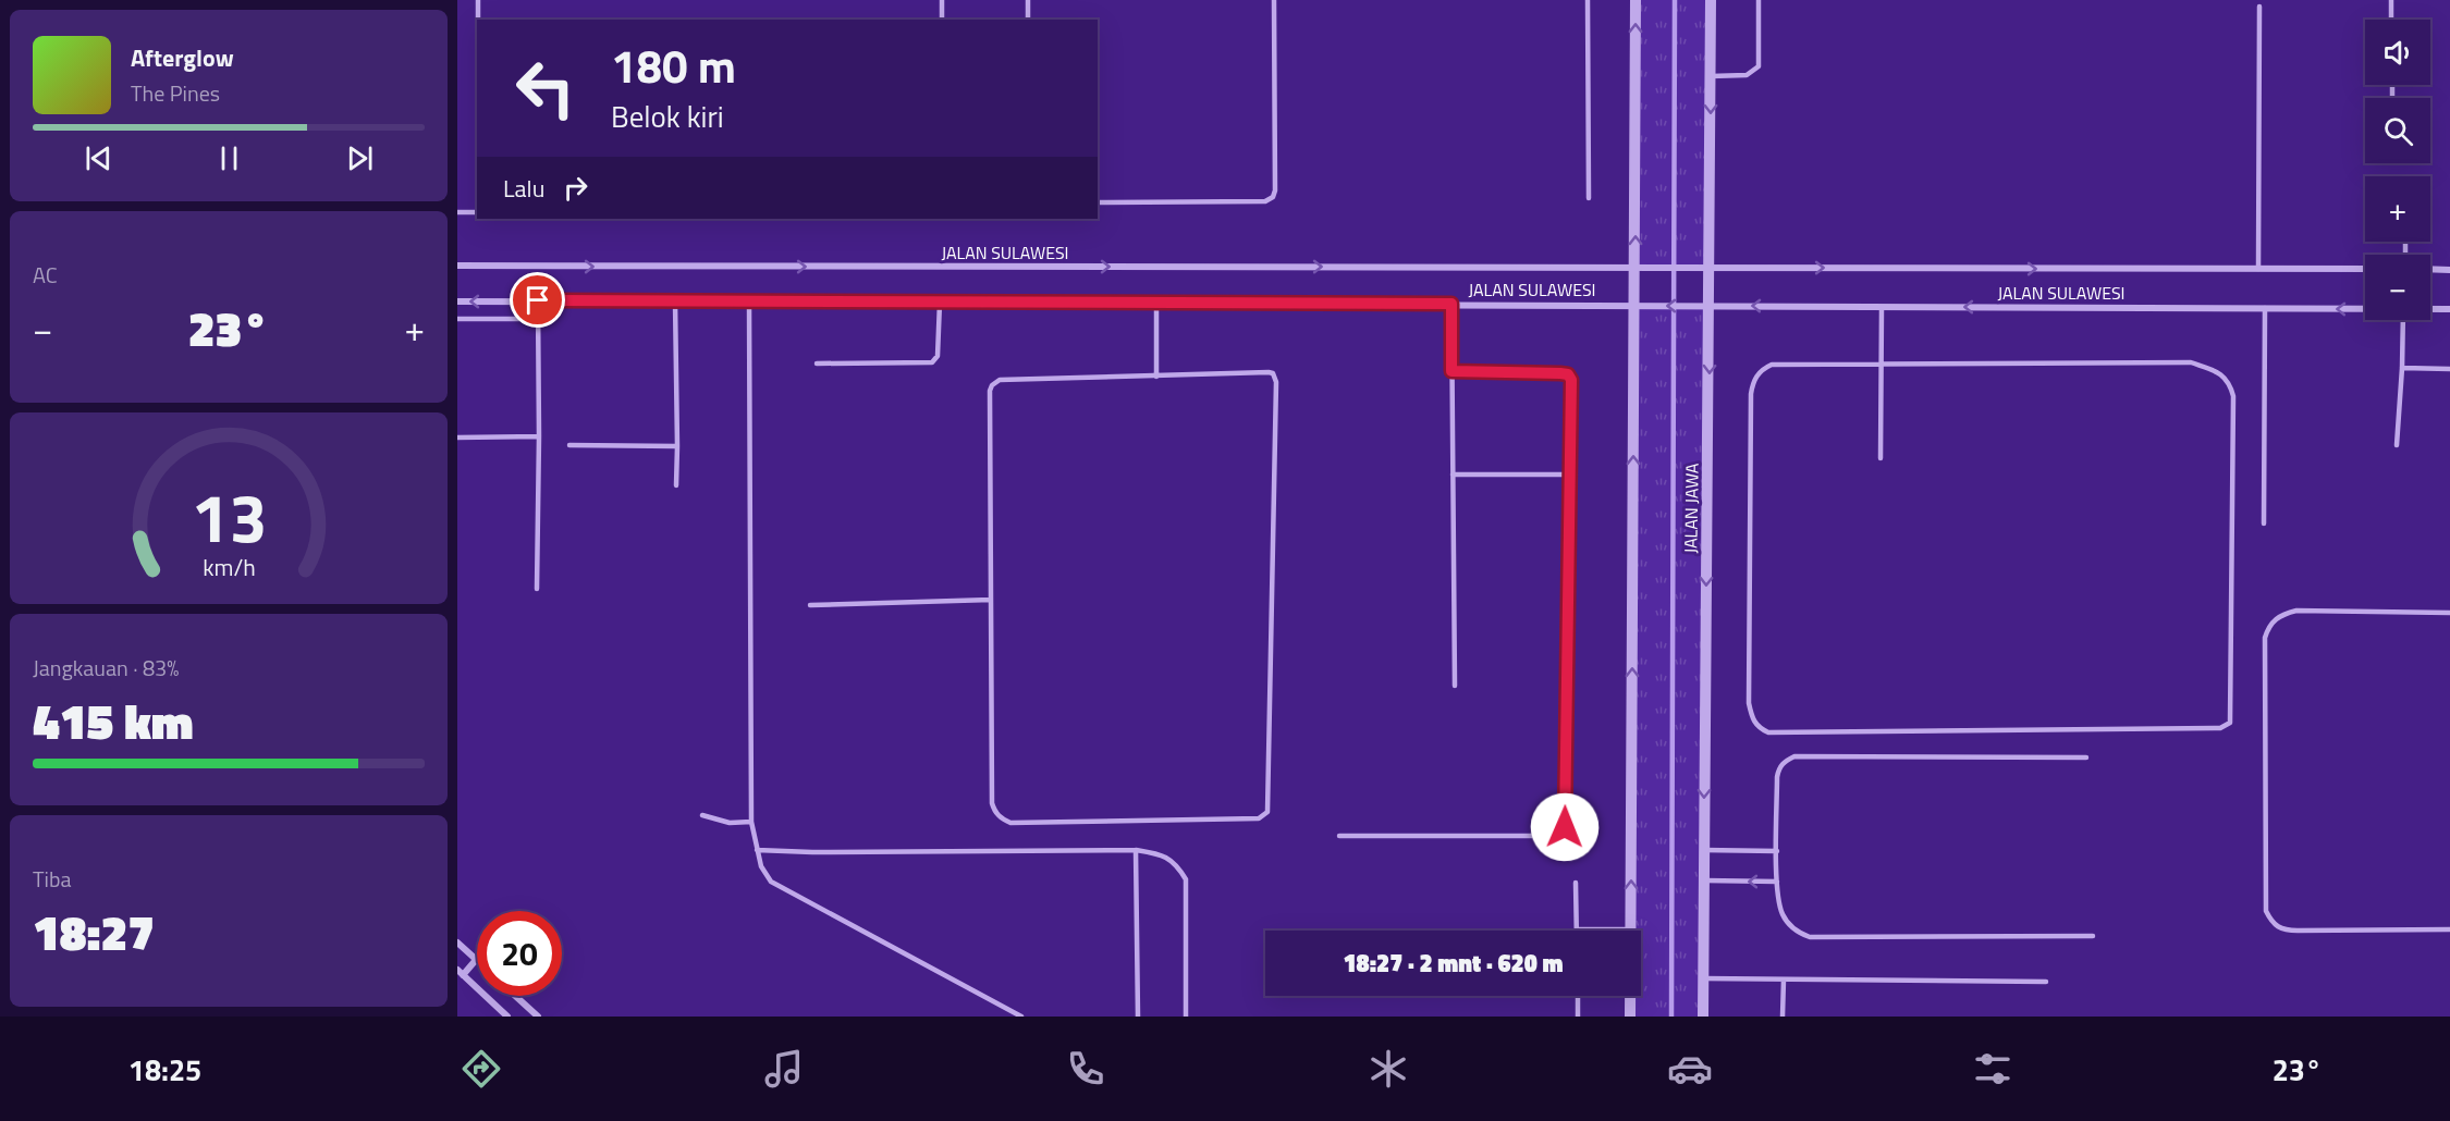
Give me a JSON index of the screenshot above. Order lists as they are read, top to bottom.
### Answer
{
  "streets": {
    "street": ["JALAN SULAWESI", "JALAN JAWA"]
  },
  "crossings": [
    ["JALAN SULAWESI", "JALAN JAWA"]
  ],
  "page": {
    "map_buttons": ["+", "−"],
    "turn": ["180 m", "Belok kiri"],
    "song": ["Afterglow", "The Pines"],
    "then": "Lalu",
    "tile": [
      "AC",
      ["Jangkauan · 83%", "415 km"],
      ["Tiba", "18:27"]
    ],
    "heat": ["−", "23°", "+"],
    "limit": "20",
    "trip": "18:27 · 2 mnt · 620 m",
    "tabs": ["18:25", "23°"],
    "gauge": ["13", "km/h"]
  }
}
